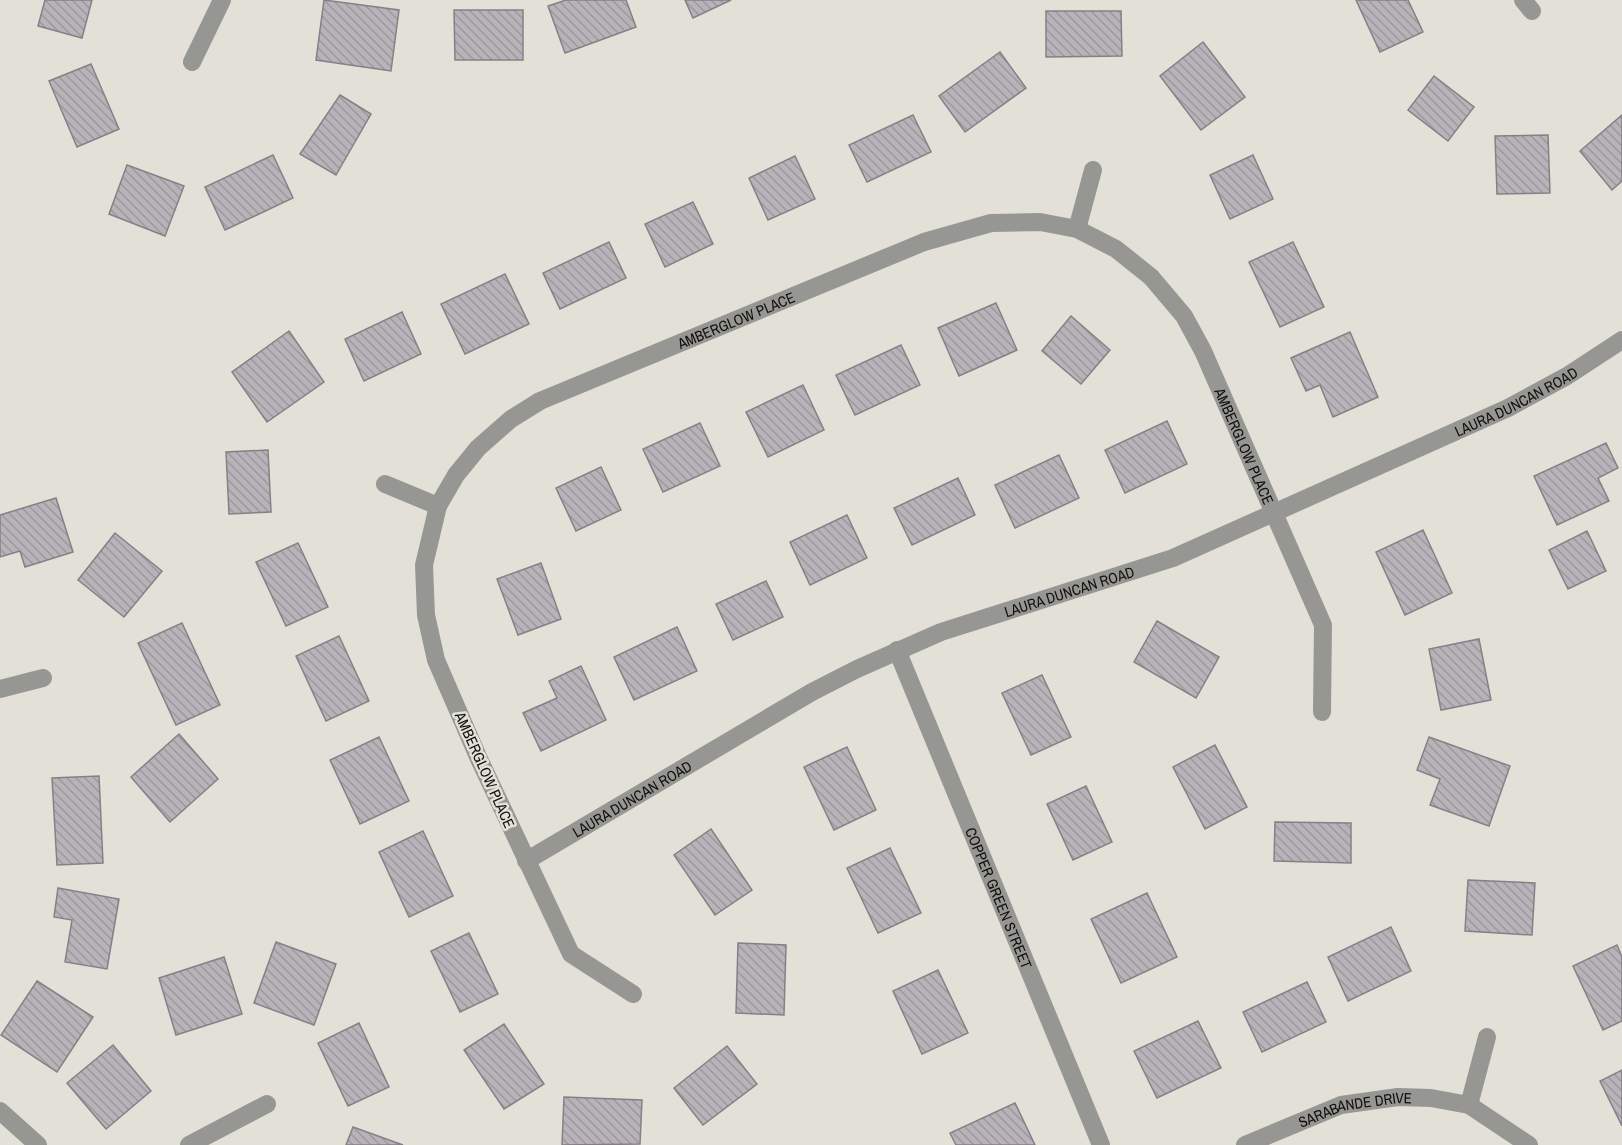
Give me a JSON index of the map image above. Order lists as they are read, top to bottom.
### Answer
{
  "streets": {
    "street": [
      "AMBERGLOW PLACE",
      "LAURA DUNCAN ROAD",
      "COPPER GREEN STREET",
      "SARABANDE DRIVE"
    ]
  },
  "crossings": [
    ["AMBERGLOW PLACE", "LAURA DUNCAN ROAD"],
    ["LAURA DUNCAN ROAD", "COPPER GREEN STREET"]
  ]
}
